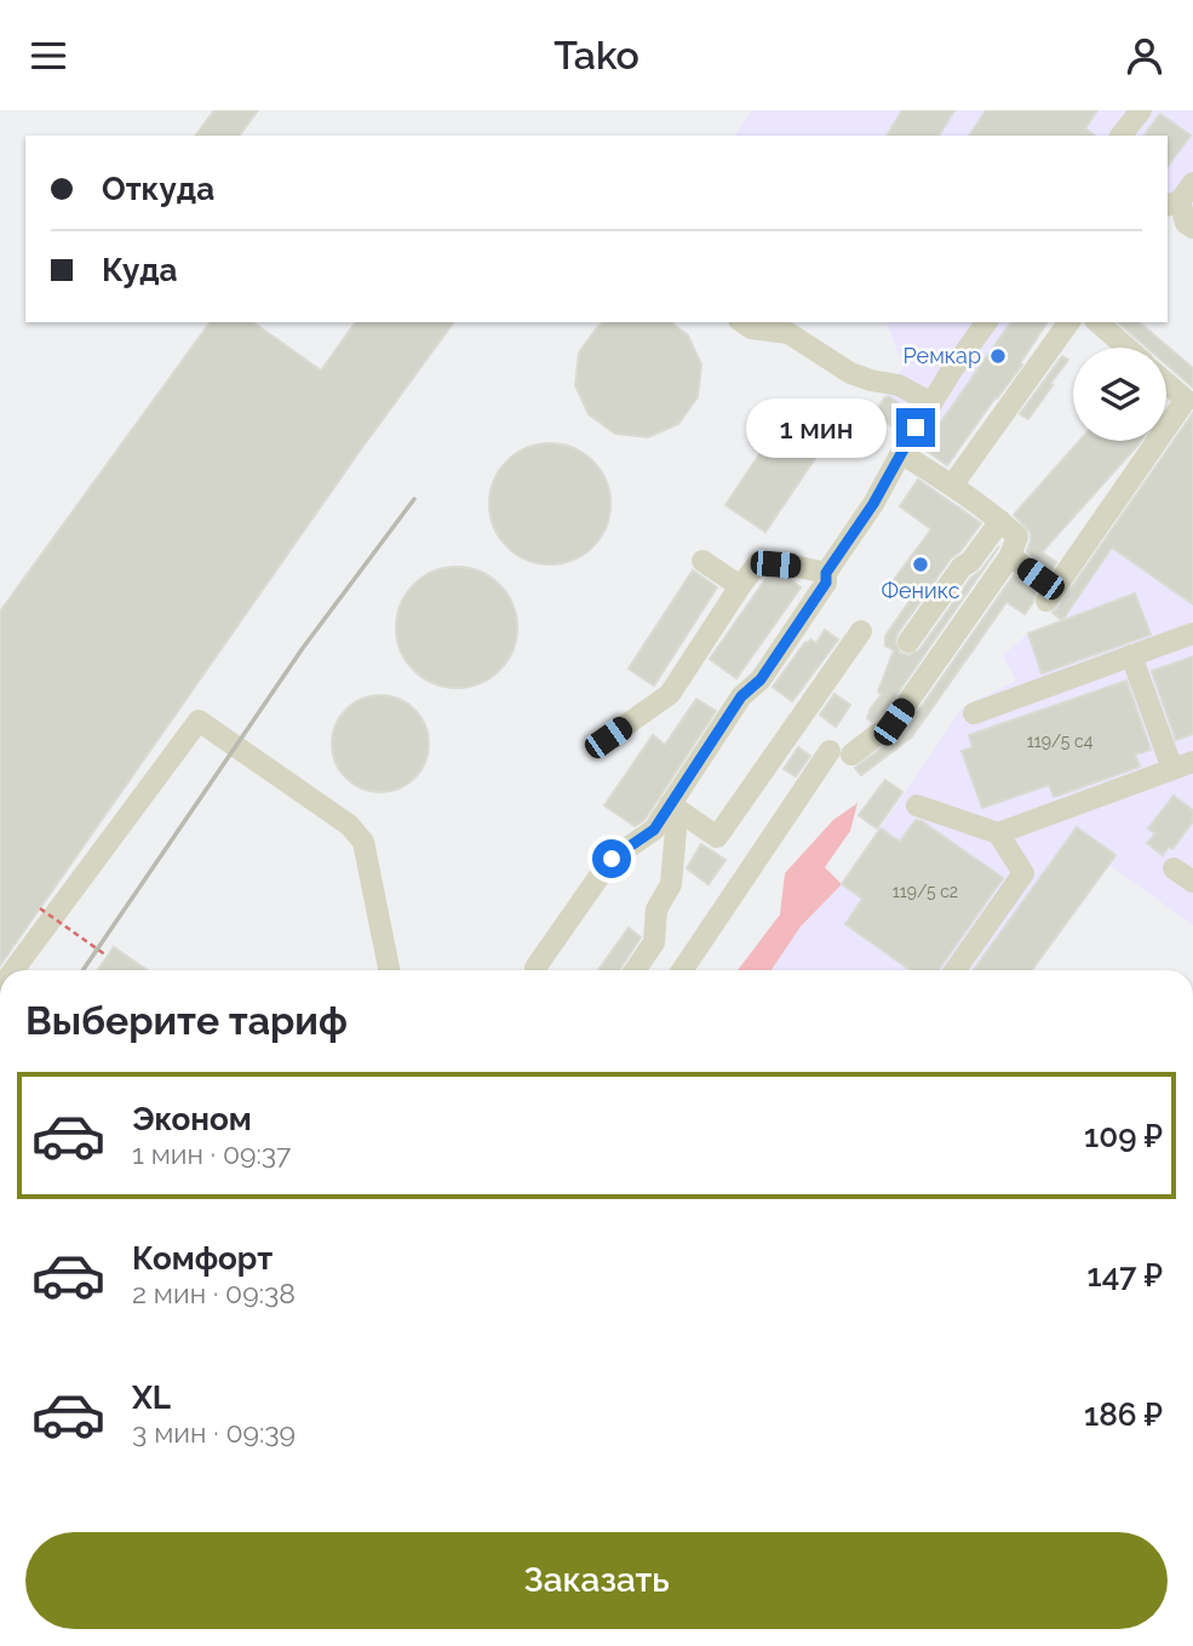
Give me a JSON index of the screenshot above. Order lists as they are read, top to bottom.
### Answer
{
  "places": ["Ремкар", "Феникс"],
  "house_numbers": ["119/5 с4", "119/5 с2"],
  "page": {
    "header": "Tako",
    "banner": ["Откуда", "Куда"],
    "bubble": "1 мин",
    "heading": "Выберите тариф",
    "list": [
      {
        "name": "Эконом",
        "note": "1 мин · 09:37",
        "value": "109 ₽"
      },
      {
        "name": "Комфорт",
        "note": "2 мин · 09:38",
        "value": "147 ₽"
      },
      {
        "name": "XL",
        "note": "3 мин · 09:39",
        "value": "186 ₽"
      }
    ],
    "buttons": "Заказать"
  }
}
